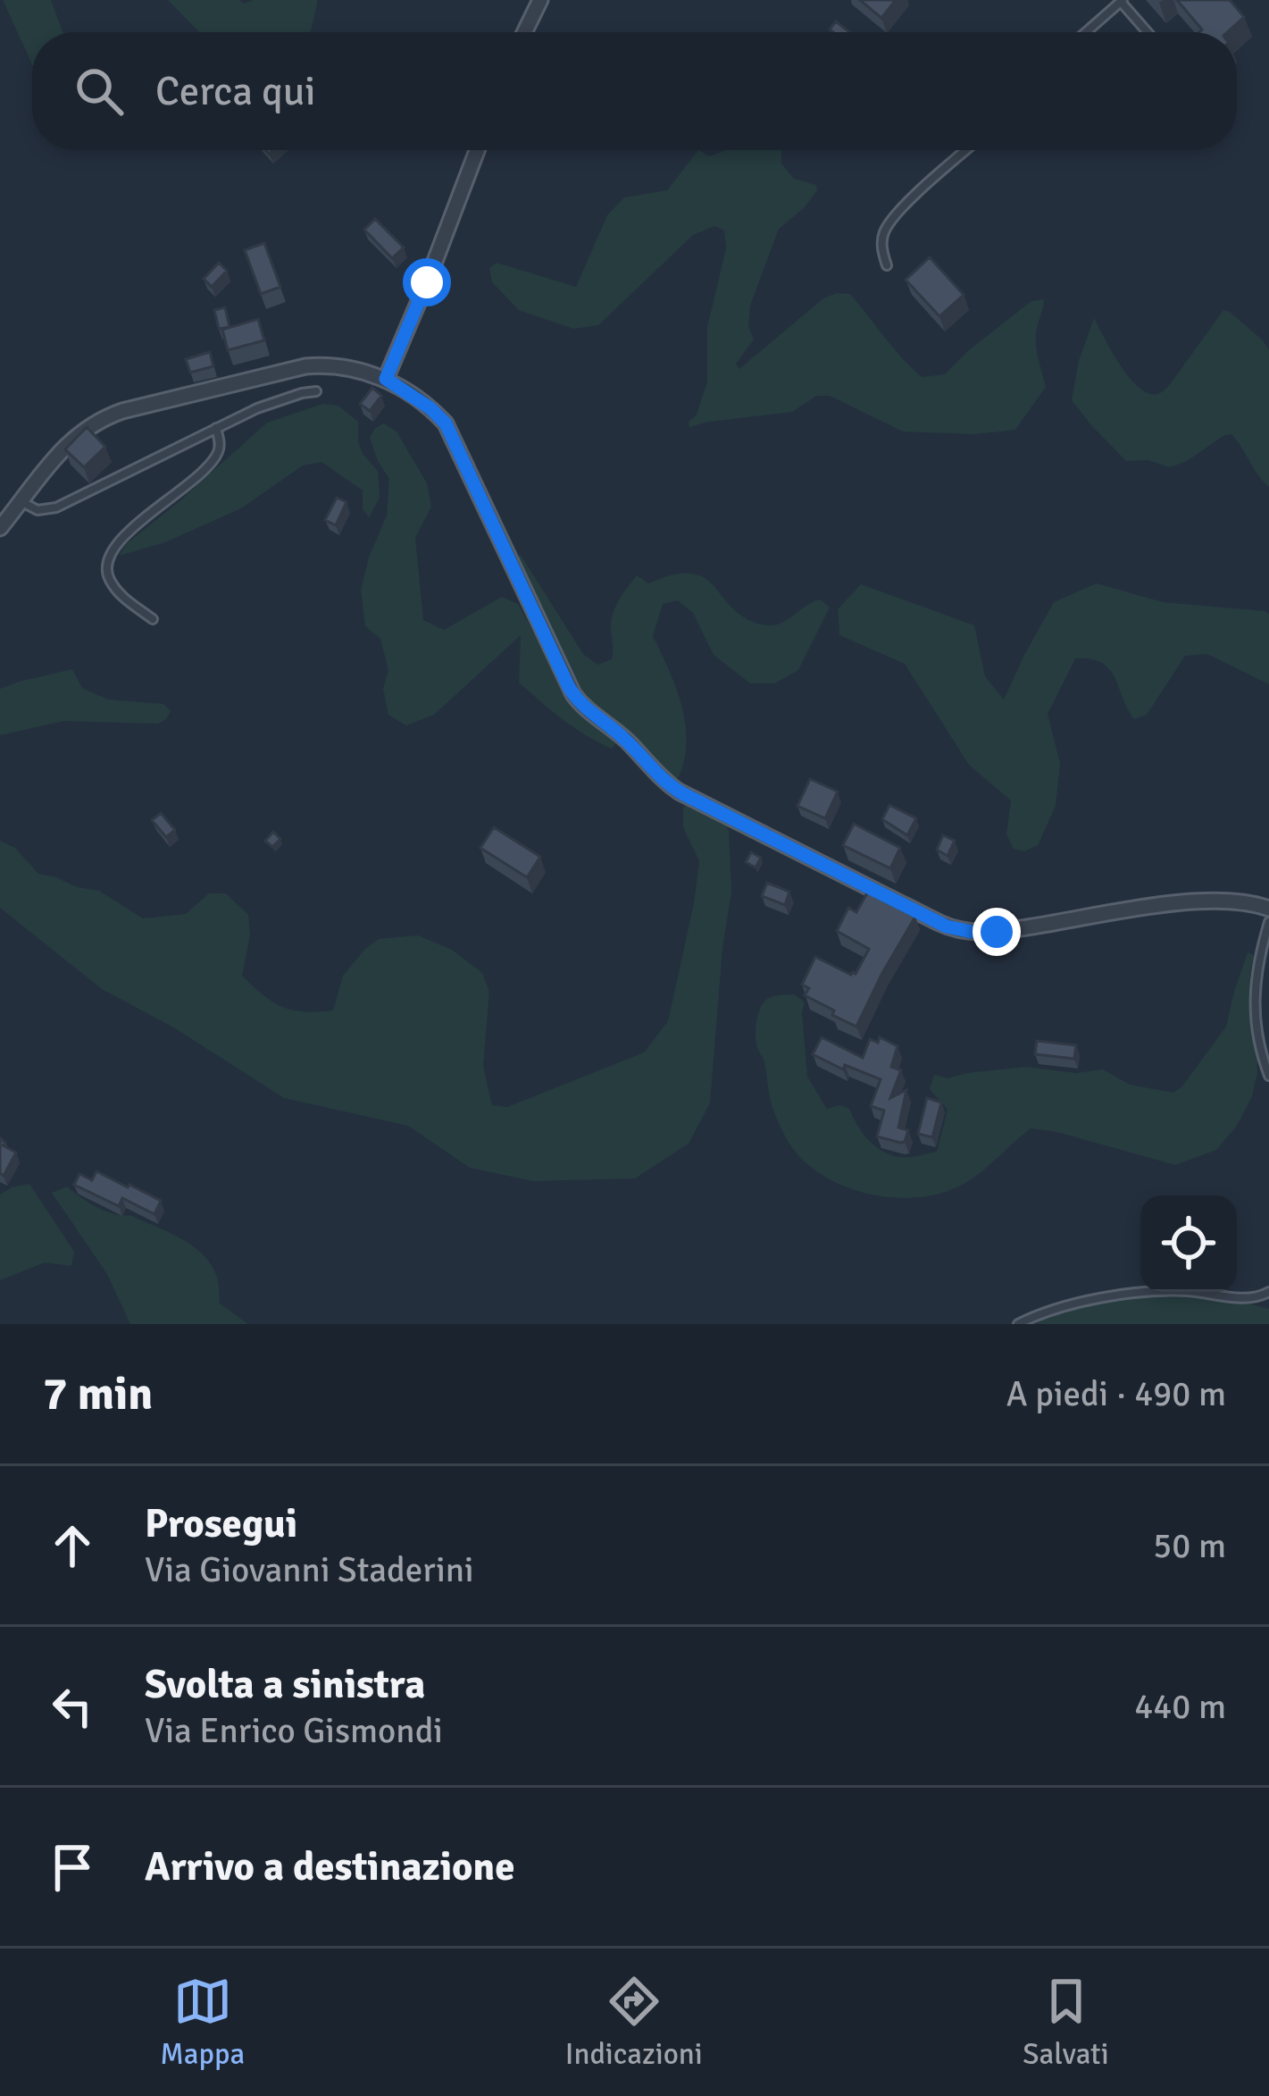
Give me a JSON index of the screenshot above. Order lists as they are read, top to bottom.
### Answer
{
  "page": {
    "search": "Cerca qui",
    "heading": ["7 min", "A piedi · 490 m"],
    "list": [
      ["Prosegui", "Via Giovanni Staderini", "50 m"],
      ["Svolta a sinistra", "Via Enrico Gismondi", "440 m"],
      "Arrivo a destinazione"
    ],
    "nav": ["Mappa", "Indicazioni", "Salvati"]
  }
}
